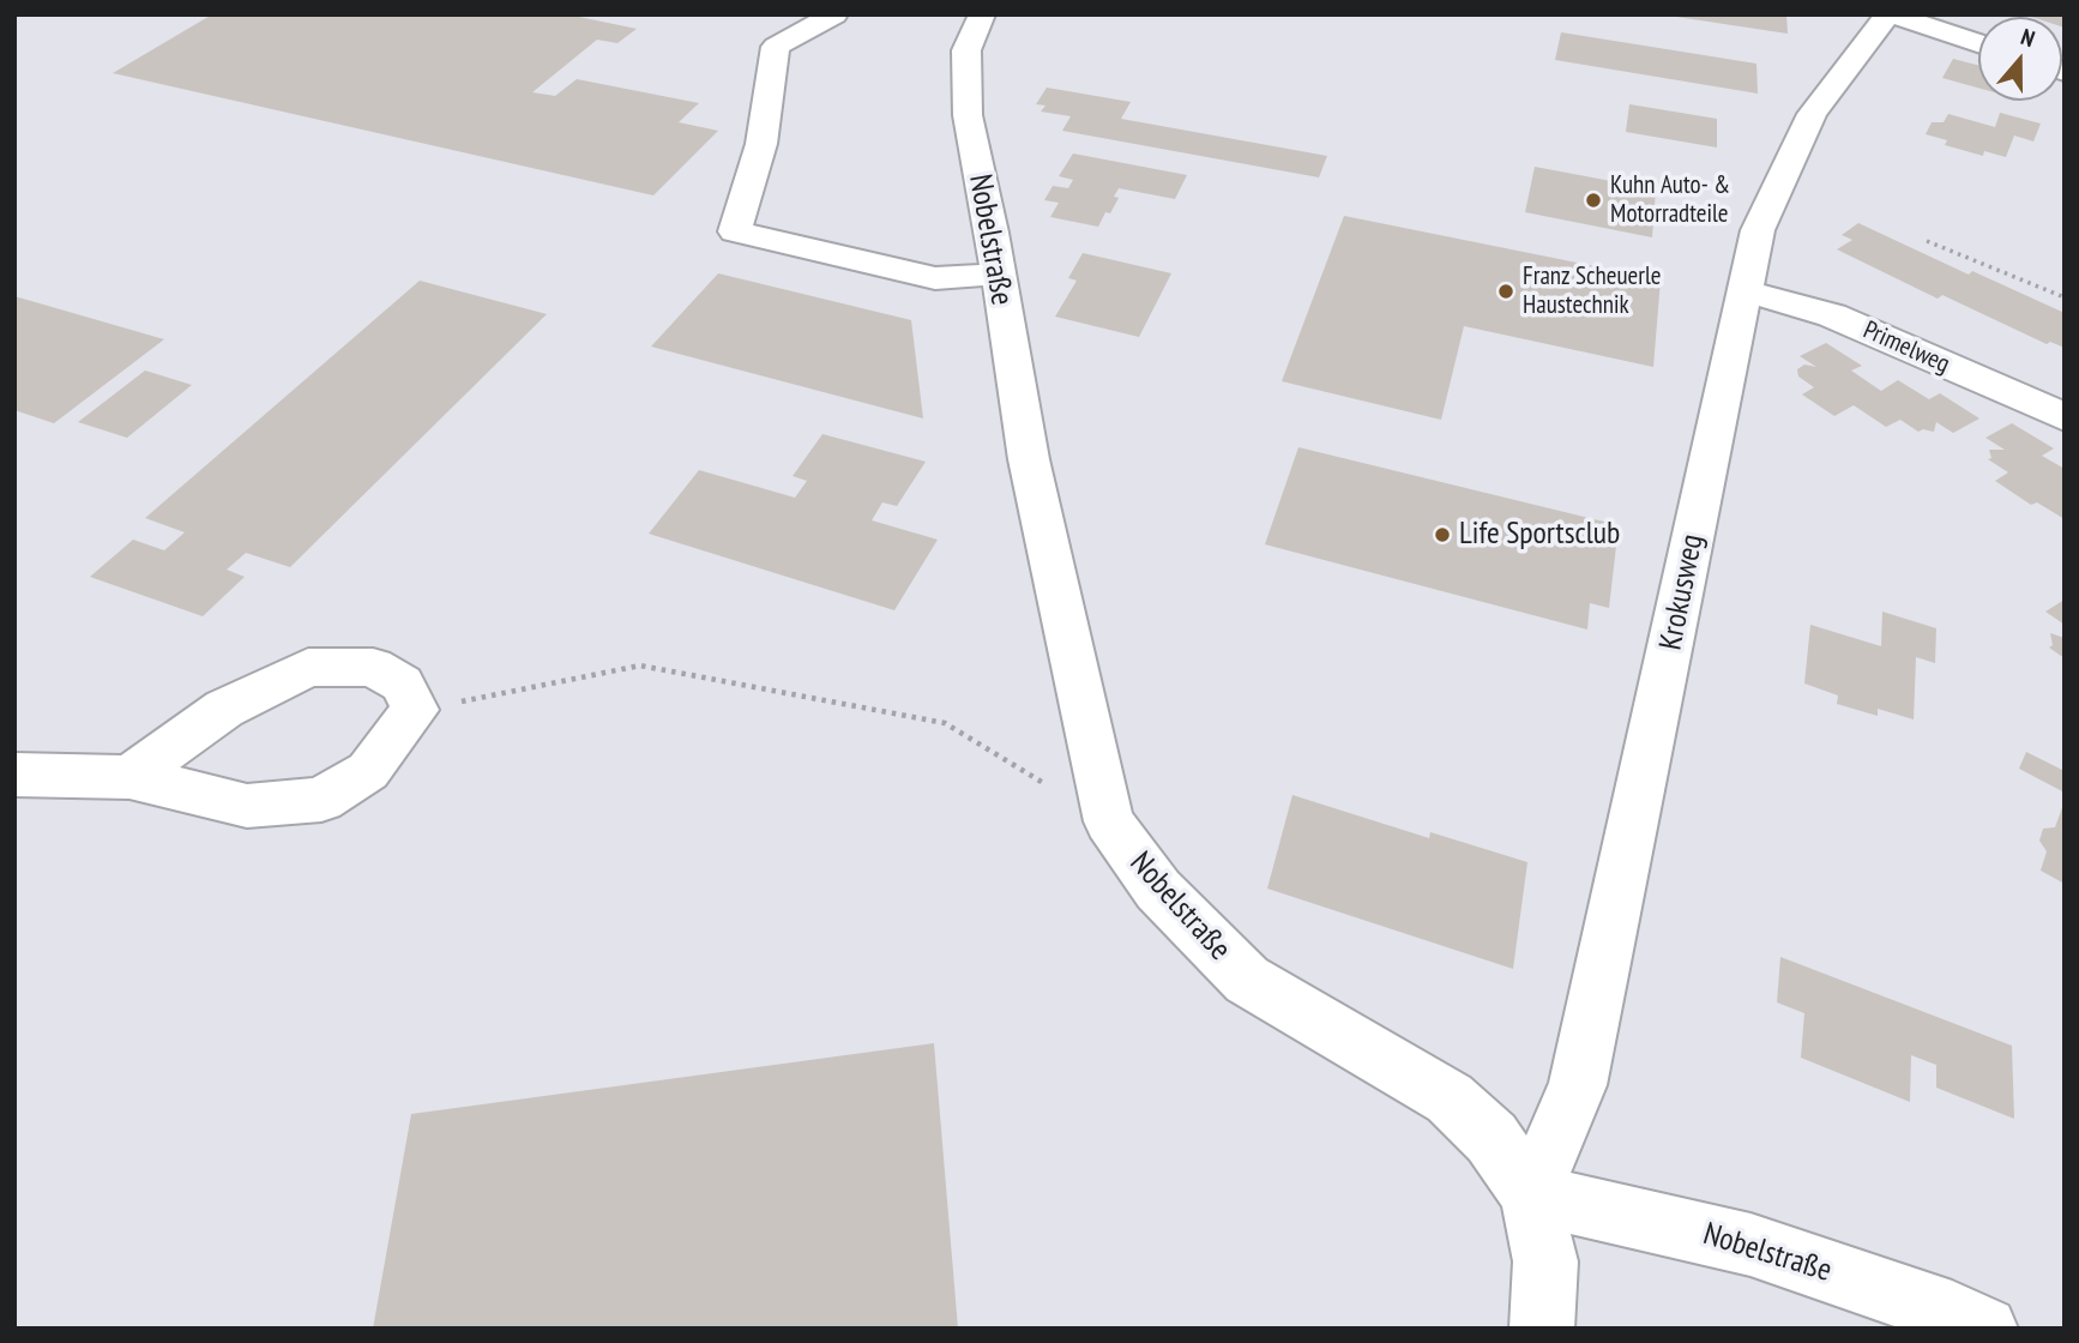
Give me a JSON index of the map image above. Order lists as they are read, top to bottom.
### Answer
{
  "streets": {
    "street": ["Nobelstraße", "Primelweg", "Krokusweg"]
  },
  "crossings": [
    ["Nobelstraße", "Krokusweg"],
    ["Primelweg", "Krokusweg"]
  ],
  "places": ["Kuhn Auto- & Motorradteile", "Franz Scheuerle Haustechnik", "Life Sportsclub"],
  "north": "top"
}
